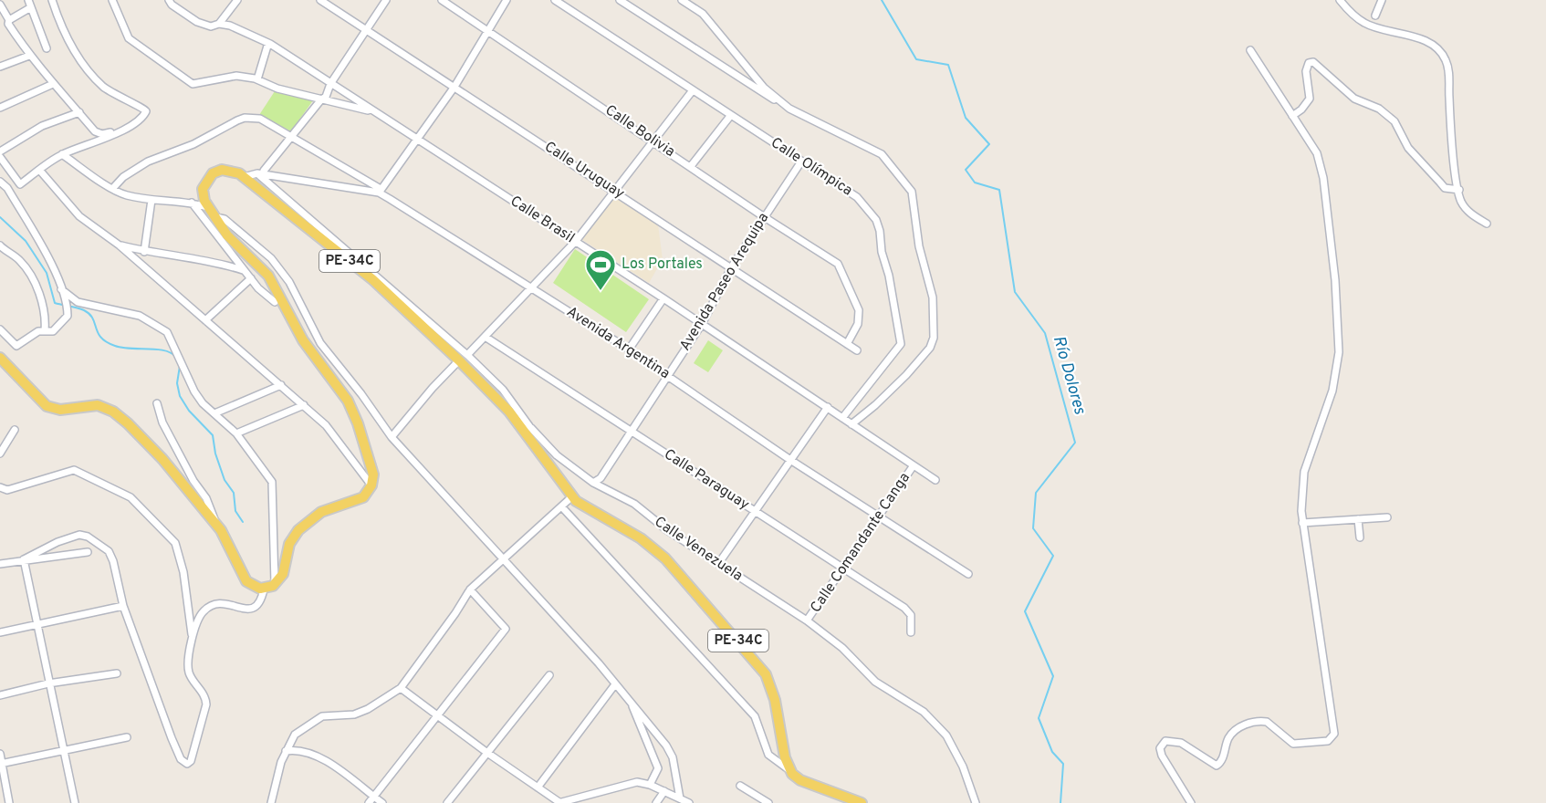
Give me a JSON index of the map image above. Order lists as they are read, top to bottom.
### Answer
{
  "streets": {
    "main road": ["PE-34C"],
    "street": [
      "Calle Bolivia",
      "Calle Olímpica",
      "Calle Uruguay",
      "Calle Brasil",
      "Avenida Paseo Arequipa",
      "Avenida Argentina",
      "Calle Paraguay",
      "Calle Comandante Canga",
      "Calle Venezuela"
    ]
  },
  "crossings": [
    ["Calle Bolivia", "Calle Uruguay"],
    ["Calle Bolivia", "Avenida Paseo Arequipa"],
    ["Calle Olímpica", "Calle Brasil"],
    ["Calle Olímpica", "Avenida Paseo Arequipa"],
    ["Calle Uruguay", "Avenida Paseo Arequipa"],
    ["Calle Brasil", "Avenida Paseo Arequipa"],
    ["Calle Brasil", "Calle Comandante Canga"],
    ["PE-34C", "Avenida Argentina"],
    ["PE-34C", "Calle Venezuela"],
    ["Avenida Paseo Arequipa", "Avenida Argentina"],
    ["Avenida Paseo Arequipa", "Calle Paraguay"],
    ["Avenida Paseo Arequipa", "Calle Venezuela"],
    ["Avenida Argentina", "Calle Comandante Canga"],
    ["Calle Paraguay", "Calle Comandante Canga"],
    ["Calle Comandante Canga", "Calle Venezuela"]
  ],
  "water": ["Río Dolores"],
  "places": {
    "sports": ["Los Portales"]
  }
}
